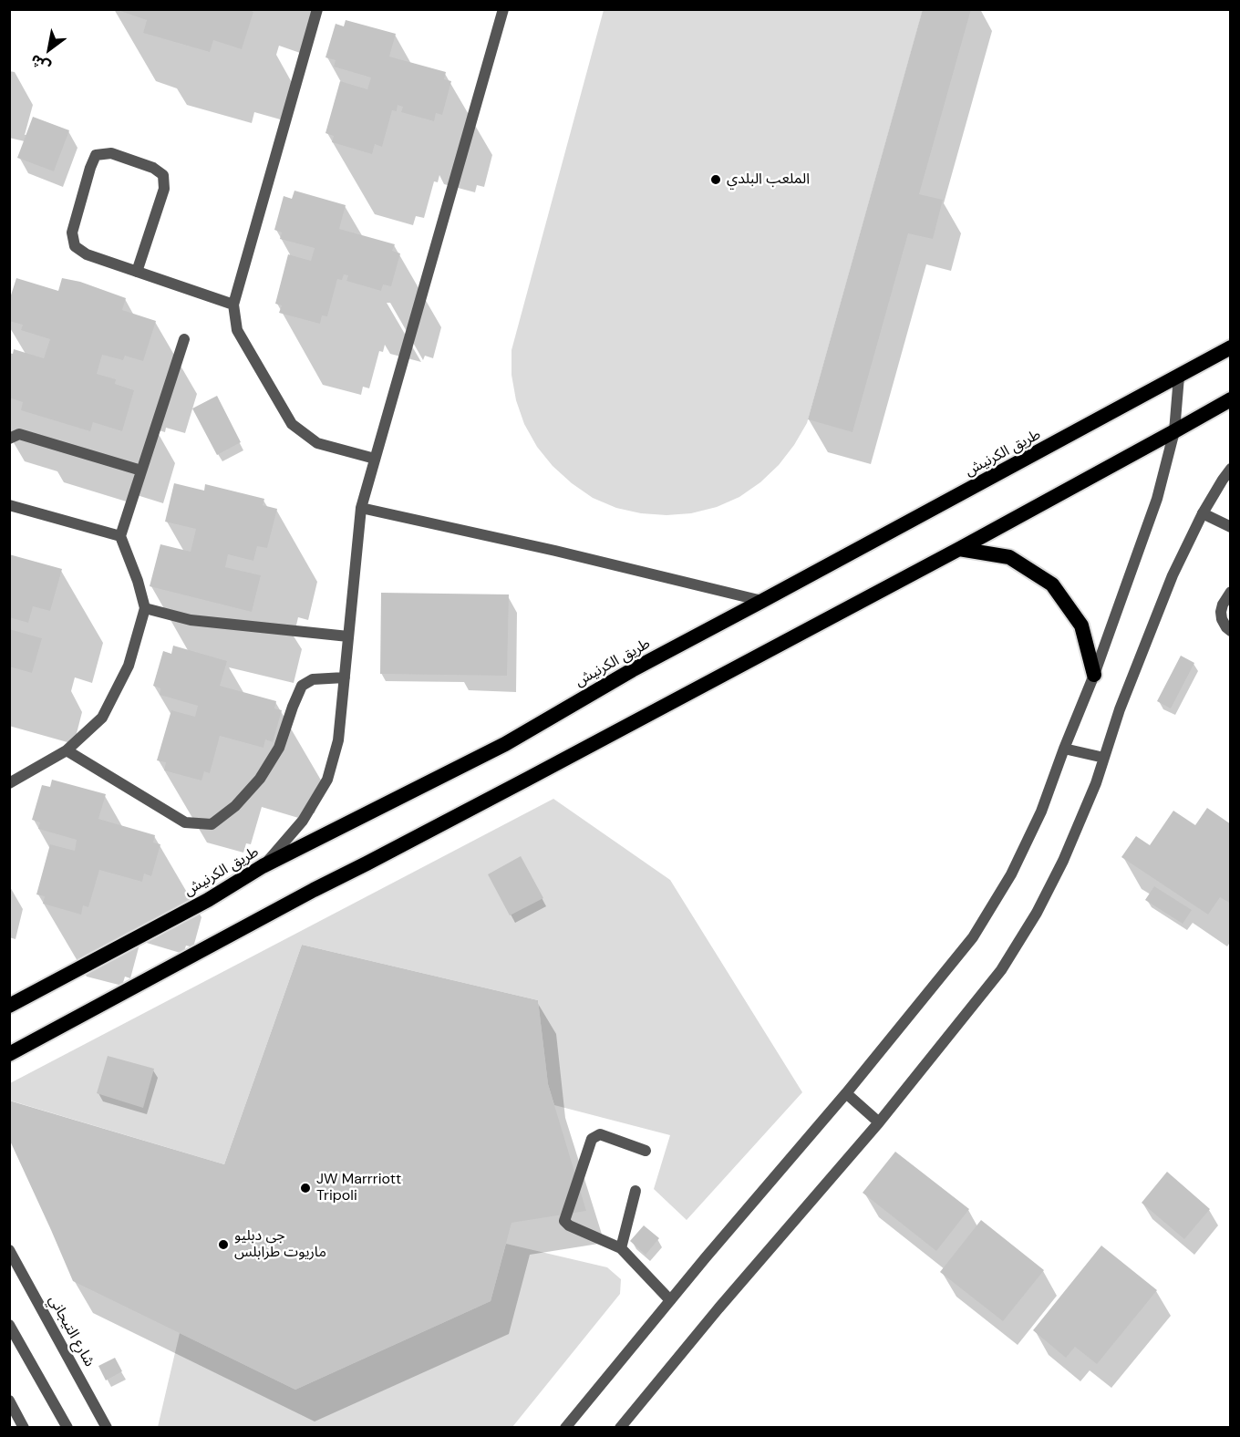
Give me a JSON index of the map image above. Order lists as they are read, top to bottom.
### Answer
{
  "streets": {
    "highway": ["طريق الكرنيش"],
    "street": ["شارع التيجاني"]
  },
  "places": ["الملعب البلدي", "JW Marrriott Tripoli", "جي دبليو ماريوت طرابلس"],
  "north": "bottom left"
}
